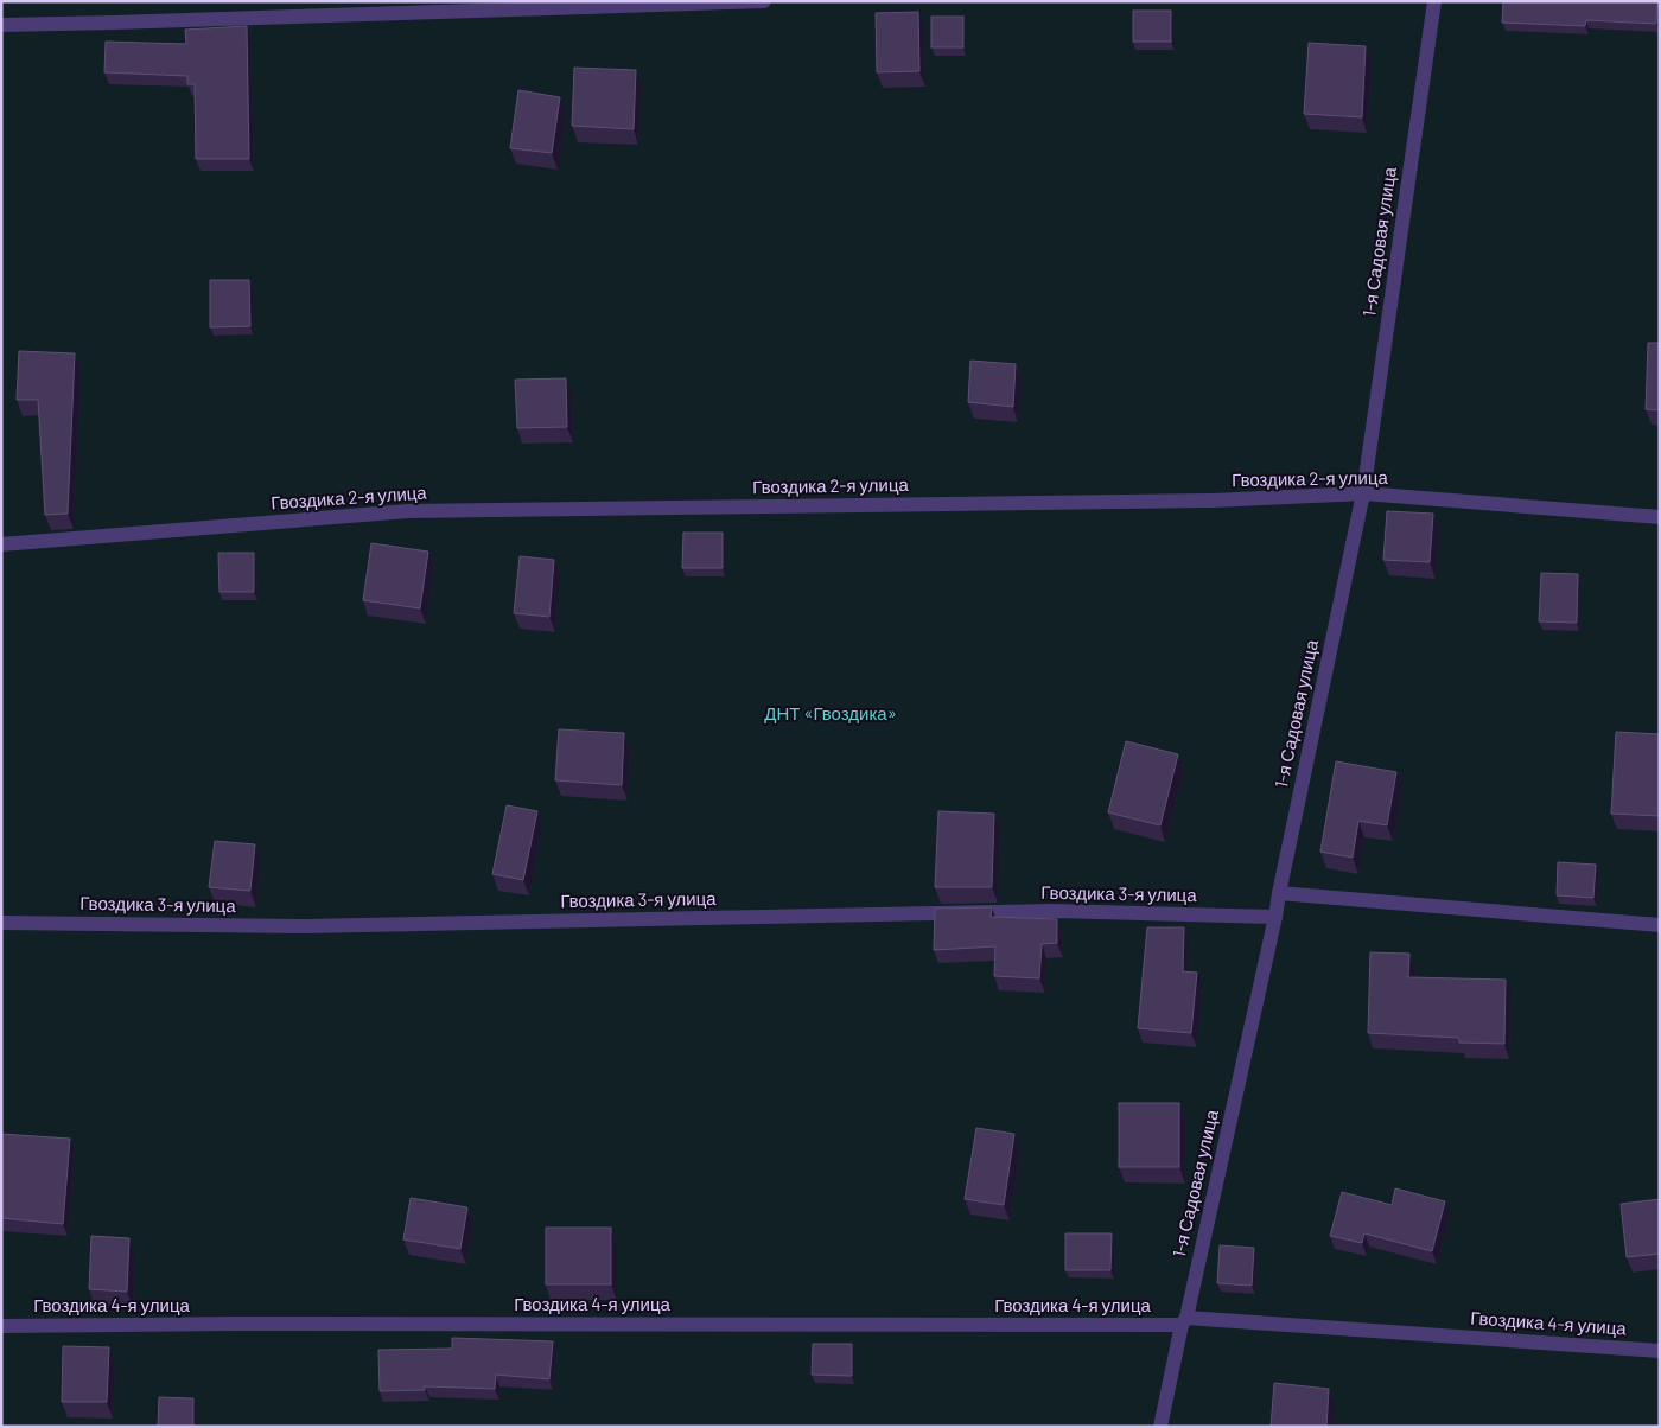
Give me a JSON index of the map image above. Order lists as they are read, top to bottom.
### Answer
{
  "streets": {
    "street": [
      "1-я Садовая улица",
      "Гвоздика 2-я улица",
      "Гвоздика 3-я улица",
      "Гвоздика 4-я улица"
    ]
  },
  "crossings": [
    ["1-я Садовая улица", "Гвоздика 2-я улица"],
    ["1-я Садовая улица", "Гвоздика 3-я улица"],
    ["1-я Садовая улица", "Гвоздика 4-я улица"]
  ],
  "parks": ["ДНТ «Гвоздика»"]
}
